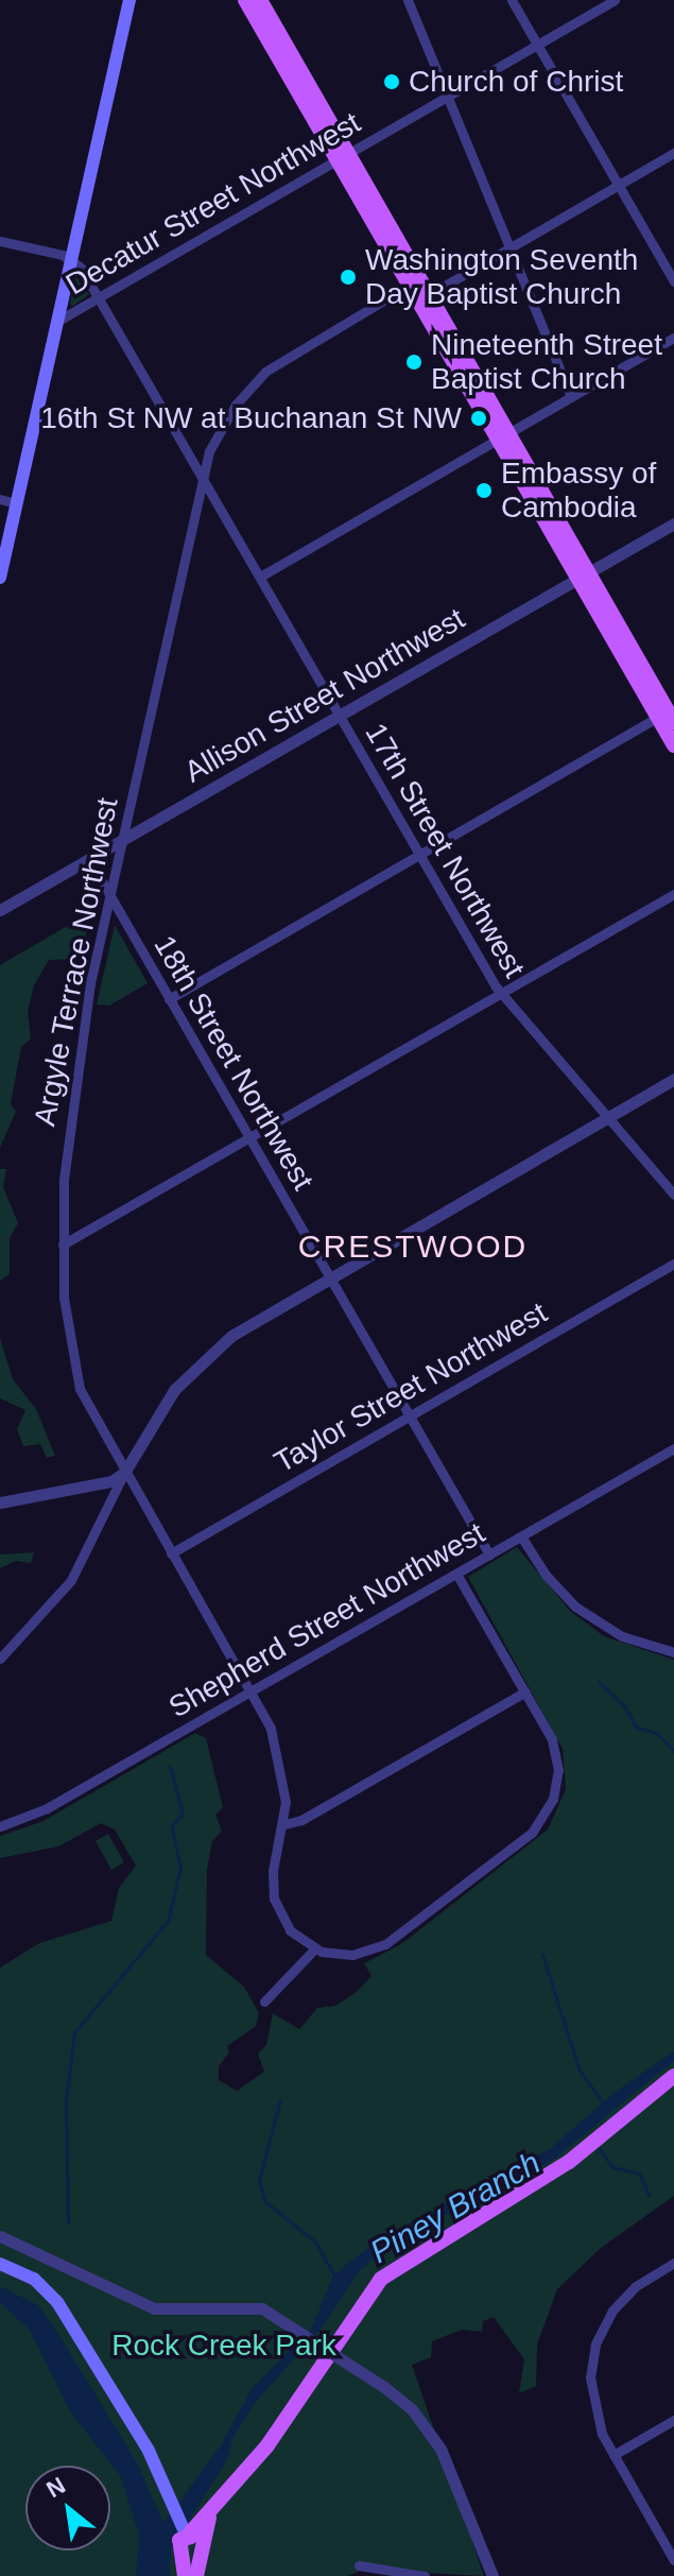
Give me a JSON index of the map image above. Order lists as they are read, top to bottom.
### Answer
{
  "streets": {
    "street": [
      "Decatur Street Northwest",
      "Allison Street Northwest",
      "17th Street Northwest",
      "Argyle Terrace Northwest",
      "18th Street Northwest",
      "Taylor Street Northwest",
      "Shepherd Street Northwest"
    ]
  },
  "crossings": [
    ["Decatur Street Northwest", "17th Street Northwest"],
    ["Allison Street Northwest", "17th Street Northwest"],
    ["Allison Street Northwest", "Argyle Terrace Northwest"],
    ["Allison Street Northwest", "18th Street Northwest"],
    ["17th Street Northwest", "Argyle Terrace Northwest"],
    ["Argyle Terrace Northwest", "18th Street Northwest"],
    ["Argyle Terrace Northwest", "Taylor Street Northwest"],
    ["Argyle Terrace Northwest", "Shepherd Street Northwest"],
    ["18th Street Northwest", "Taylor Street Northwest"],
    ["18th Street Northwest", "Shepherd Street Northwest"]
  ],
  "districts": ["CRESTWOOD"],
  "water": ["Piney Branch"],
  "parks": ["Rock Creek Park"],
  "places": [
    "Church of Christ",
    "Washington Seventh Day Baptist Church",
    "Nineteenth Street Baptist Church",
    "16th St NW at Buchanan St NW",
    "Embassy of Cambodia"
  ],
  "north": "top left"
}
